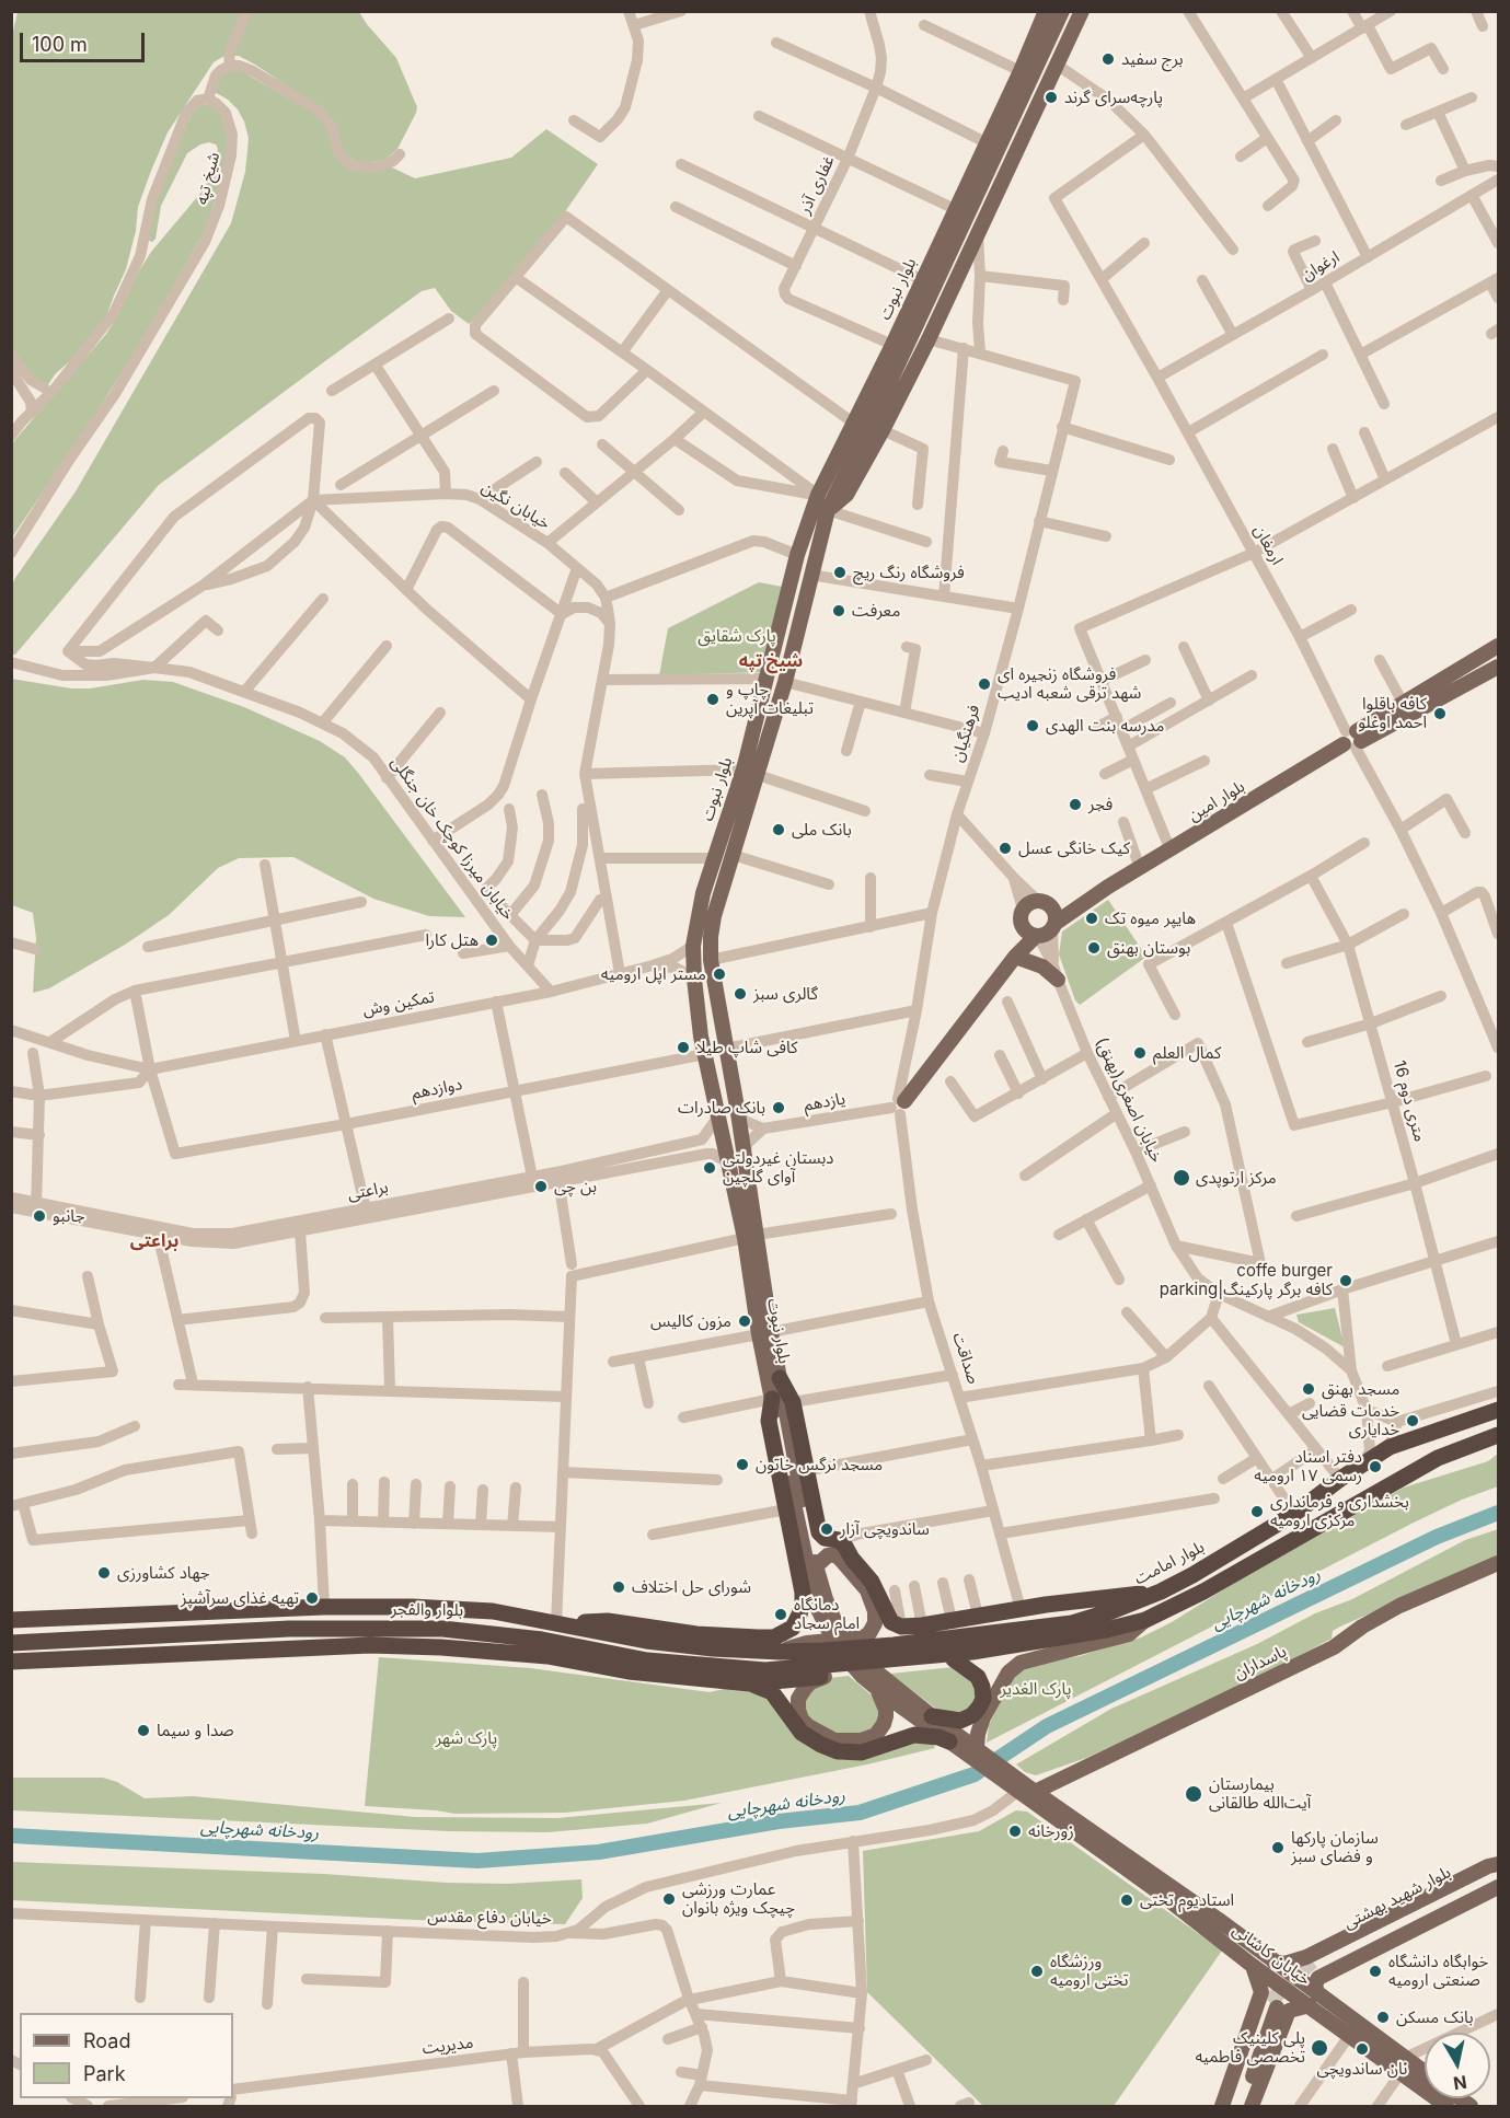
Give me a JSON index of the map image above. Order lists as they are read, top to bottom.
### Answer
{
  "streets": {
    "highway": ["بلوار امامت", "بلوار والفجر"],
    "main road": [
      "بلوار نبوت",
      "بلوار امین",
      "پاسداران",
      "بلوار شهید بهشتی",
      "خیابان کاشانی"
    ],
    "street": [
      "شیخ تپه",
      "غفاری آذر",
      "ارغوان",
      "خیابان نگین",
      "ارمغان",
      "فرهنگیان",
      "خیابان میرزا کوچک خان جنگلی",
      "تمکین وش",
      "دوازدهم",
      "خیابان اصغری(بهنق)",
      "16 متری دوم",
      "یازدهم",
      "براعتی",
      "صداقت",
      "خیابان دفاع مقدس",
      "مدیریت"
    ]
  },
  "crossings": [
    ["غفاری آذر", "بلوار نبوت"],
    ["ارغوان", "ارمغان"],
    ["بلوار نبوت", "تمکین وش"],
    ["بلوار نبوت", "دوازدهم"],
    ["بلوار نبوت", "براعتی"],
    ["ارمغان", "بلوار امین"],
    ["فرهنگیان", "یازدهم"],
    ["فرهنگیان", "صداقت"],
    ["بلوار امین", "خیابان اصغری(بهنق)"],
    ["خیابان میرزا کوچک خان جنگلی", "تمکین وش"],
    ["تمکین وش", "دوازدهم"],
    ["خیابان اصغری(بهنق)", "بلوار امامت"],
    ["یازدهم", "صداقت"],
    ["بلوار امامت", "بلوار والفجر"],
    ["پاسداران", "خیابان دفاع مقدس"],
    ["پاسداران", "خیابان کاشانی"],
    ["خیابان دفاع مقدس", "خیابان کاشانی"]
  ],
  "districts": ["شیخ تپه", "براعتی"],
  "water": ["رودخانه شهرچایی"],
  "parks": ["پارک شقایق", "پارک الغدیر", "پارک شهر"],
  "places": [
    "برج سفید",
    "پارچه‌سرای گرند",
    "فروشگاه رنگ ریچ",
    "معرفت",
    "فروشگاه زنجیره ای شهد ترقی شعبه ادیب",
    "چاپ و تبلیغات آپرین",
    "کافه باقلوا احمد اوغلو",
    "مدرسه بنت الهدی",
    "فجر",
    "بانک ملی",
    "کیک خانگی عسل",
    "هایپر میوه تک",
    "هتل کارا",
    "بوستان بهنق",
    "مستر اپل ارومیه",
    "گالری سبز",
    "کافی شاپ طیلا",
    "کمال العلم",
    "بانک صادرات",
    "دبستان غیردولتی آوای گلچین",
    "مرکز ارتوپدی",
    "بن چی",
    "جانبو",
    "coffe burger parking|کافه برگر پارکینگ",
    "مزون کالیس",
    "مسجد بهنق",
    "خدمات قضایی خدایاری",
    "مسجد نرگس خاتون",
    "دفتر اسناد رسمی ۱۷ ارومیه",
    "بخشداری و فرمانداری مرکزی ارومیه",
    "ساندویچی آزار",
    "جهاد کشاورزی",
    "شورای حل اختلاف",
    "تهیه غذای سرآشپز",
    "دمانگاه امام سجاد",
    "صدا و سیما",
    "بیمارستان آیت‌الله طالقانی",
    "زورخانه",
    "سازمان پارکها و فضای سبز",
    "عمارت ورزشی چیچک ویژه بانوان",
    "استادیوم تختی",
    "ورزشگاه تختی ارومیه",
    "خوابگاه دانشگاه صنعتی ارومیه",
    "بانک مسکن",
    "پلی کلینیک تخصصی فاطمیه",
    "نان ساندویچی"
  ],
  "legend": ["Road", "Park"],
  "scale_bar": "100 m",
  "north": "bottom"
}
